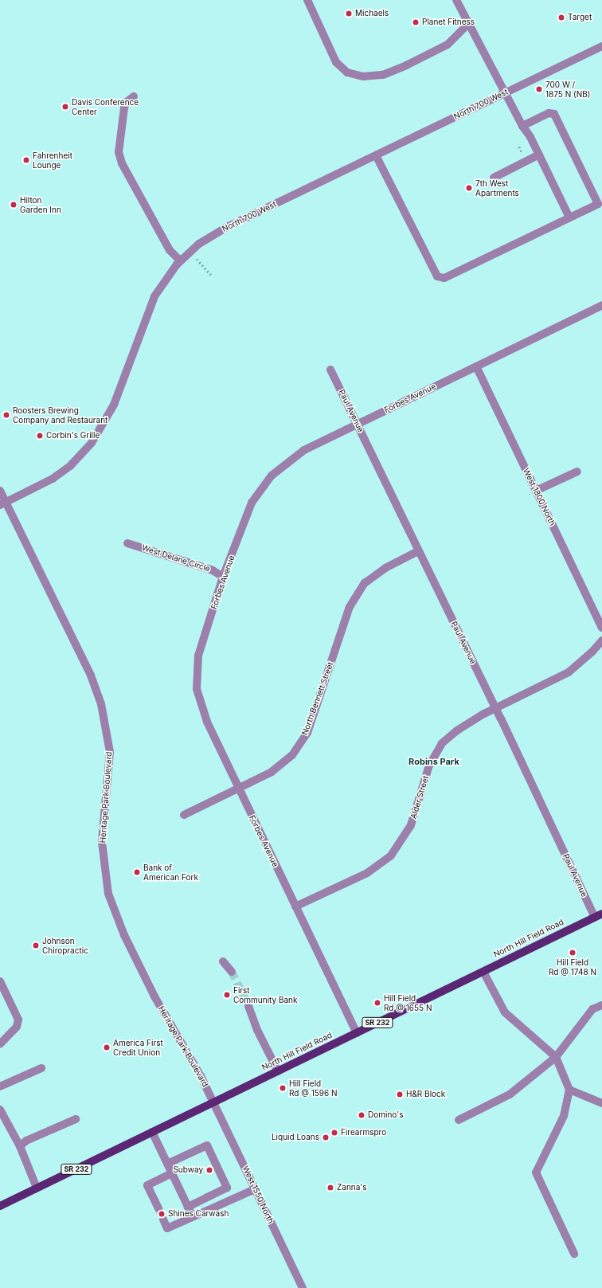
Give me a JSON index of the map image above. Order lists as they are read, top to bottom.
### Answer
{
  "streets": {
    "main road": ["North Hill Field Road", "SR 232"],
    "street": [
      "North 700 West",
      "Forbes Avenue",
      "Paul Avenue",
      "West 1800 North",
      "West Delane Circle",
      "North Bennett Street",
      "Heritage Park Boulevard",
      "Alder Street",
      "West 1550 North"
    ]
  },
  "crossings": [
    ["North 700 West", "Heritage Park Boulevard"],
    ["Forbes Avenue", "Paul Avenue"],
    ["Forbes Avenue", "West 1800 North"],
    ["Forbes Avenue", "West Delane Circle"],
    ["Forbes Avenue", "North Bennett Street"],
    ["Forbes Avenue", "Alder Street"],
    ["Forbes Avenue", "North Hill Field Road"],
    ["Paul Avenue", "North Bennett Street"],
    ["Paul Avenue", "Alder Street"],
    ["Paul Avenue", "North Hill Field Road"],
    ["Heritage Park Boulevard", "North Hill Field Road"],
    ["Heritage Park Boulevard", "West 1550 North"],
    ["North Hill Field Road", "West 1550 North"]
  ],
  "districts": ["Robins Park"],
  "places": [
    "Michaels",
    "Target",
    "Planet Fitness",
    "700 W / 1875 N (NB)",
    "Davis Conference Center",
    "Fahrenheit Lounge",
    "7th West Apartments",
    "Hilton Garden Inn",
    "Roosters Brewing Company and Restaurant",
    "Corbin's Grille",
    "Bank of American Fork",
    "Johnson Chiropractic",
    "Hill Field Rd @ 1748 N",
    "First Community Bank",
    "Hill Field Rd @ 1655 N",
    "America First Credit Union",
    "Hill Field Rd @ 1596 N",
    "H&R Block",
    "Domino's",
    "Firearmspro",
    "Liquid Loans",
    "Subway",
    "Zanna's",
    "Shines Carwash"
  ]
}
